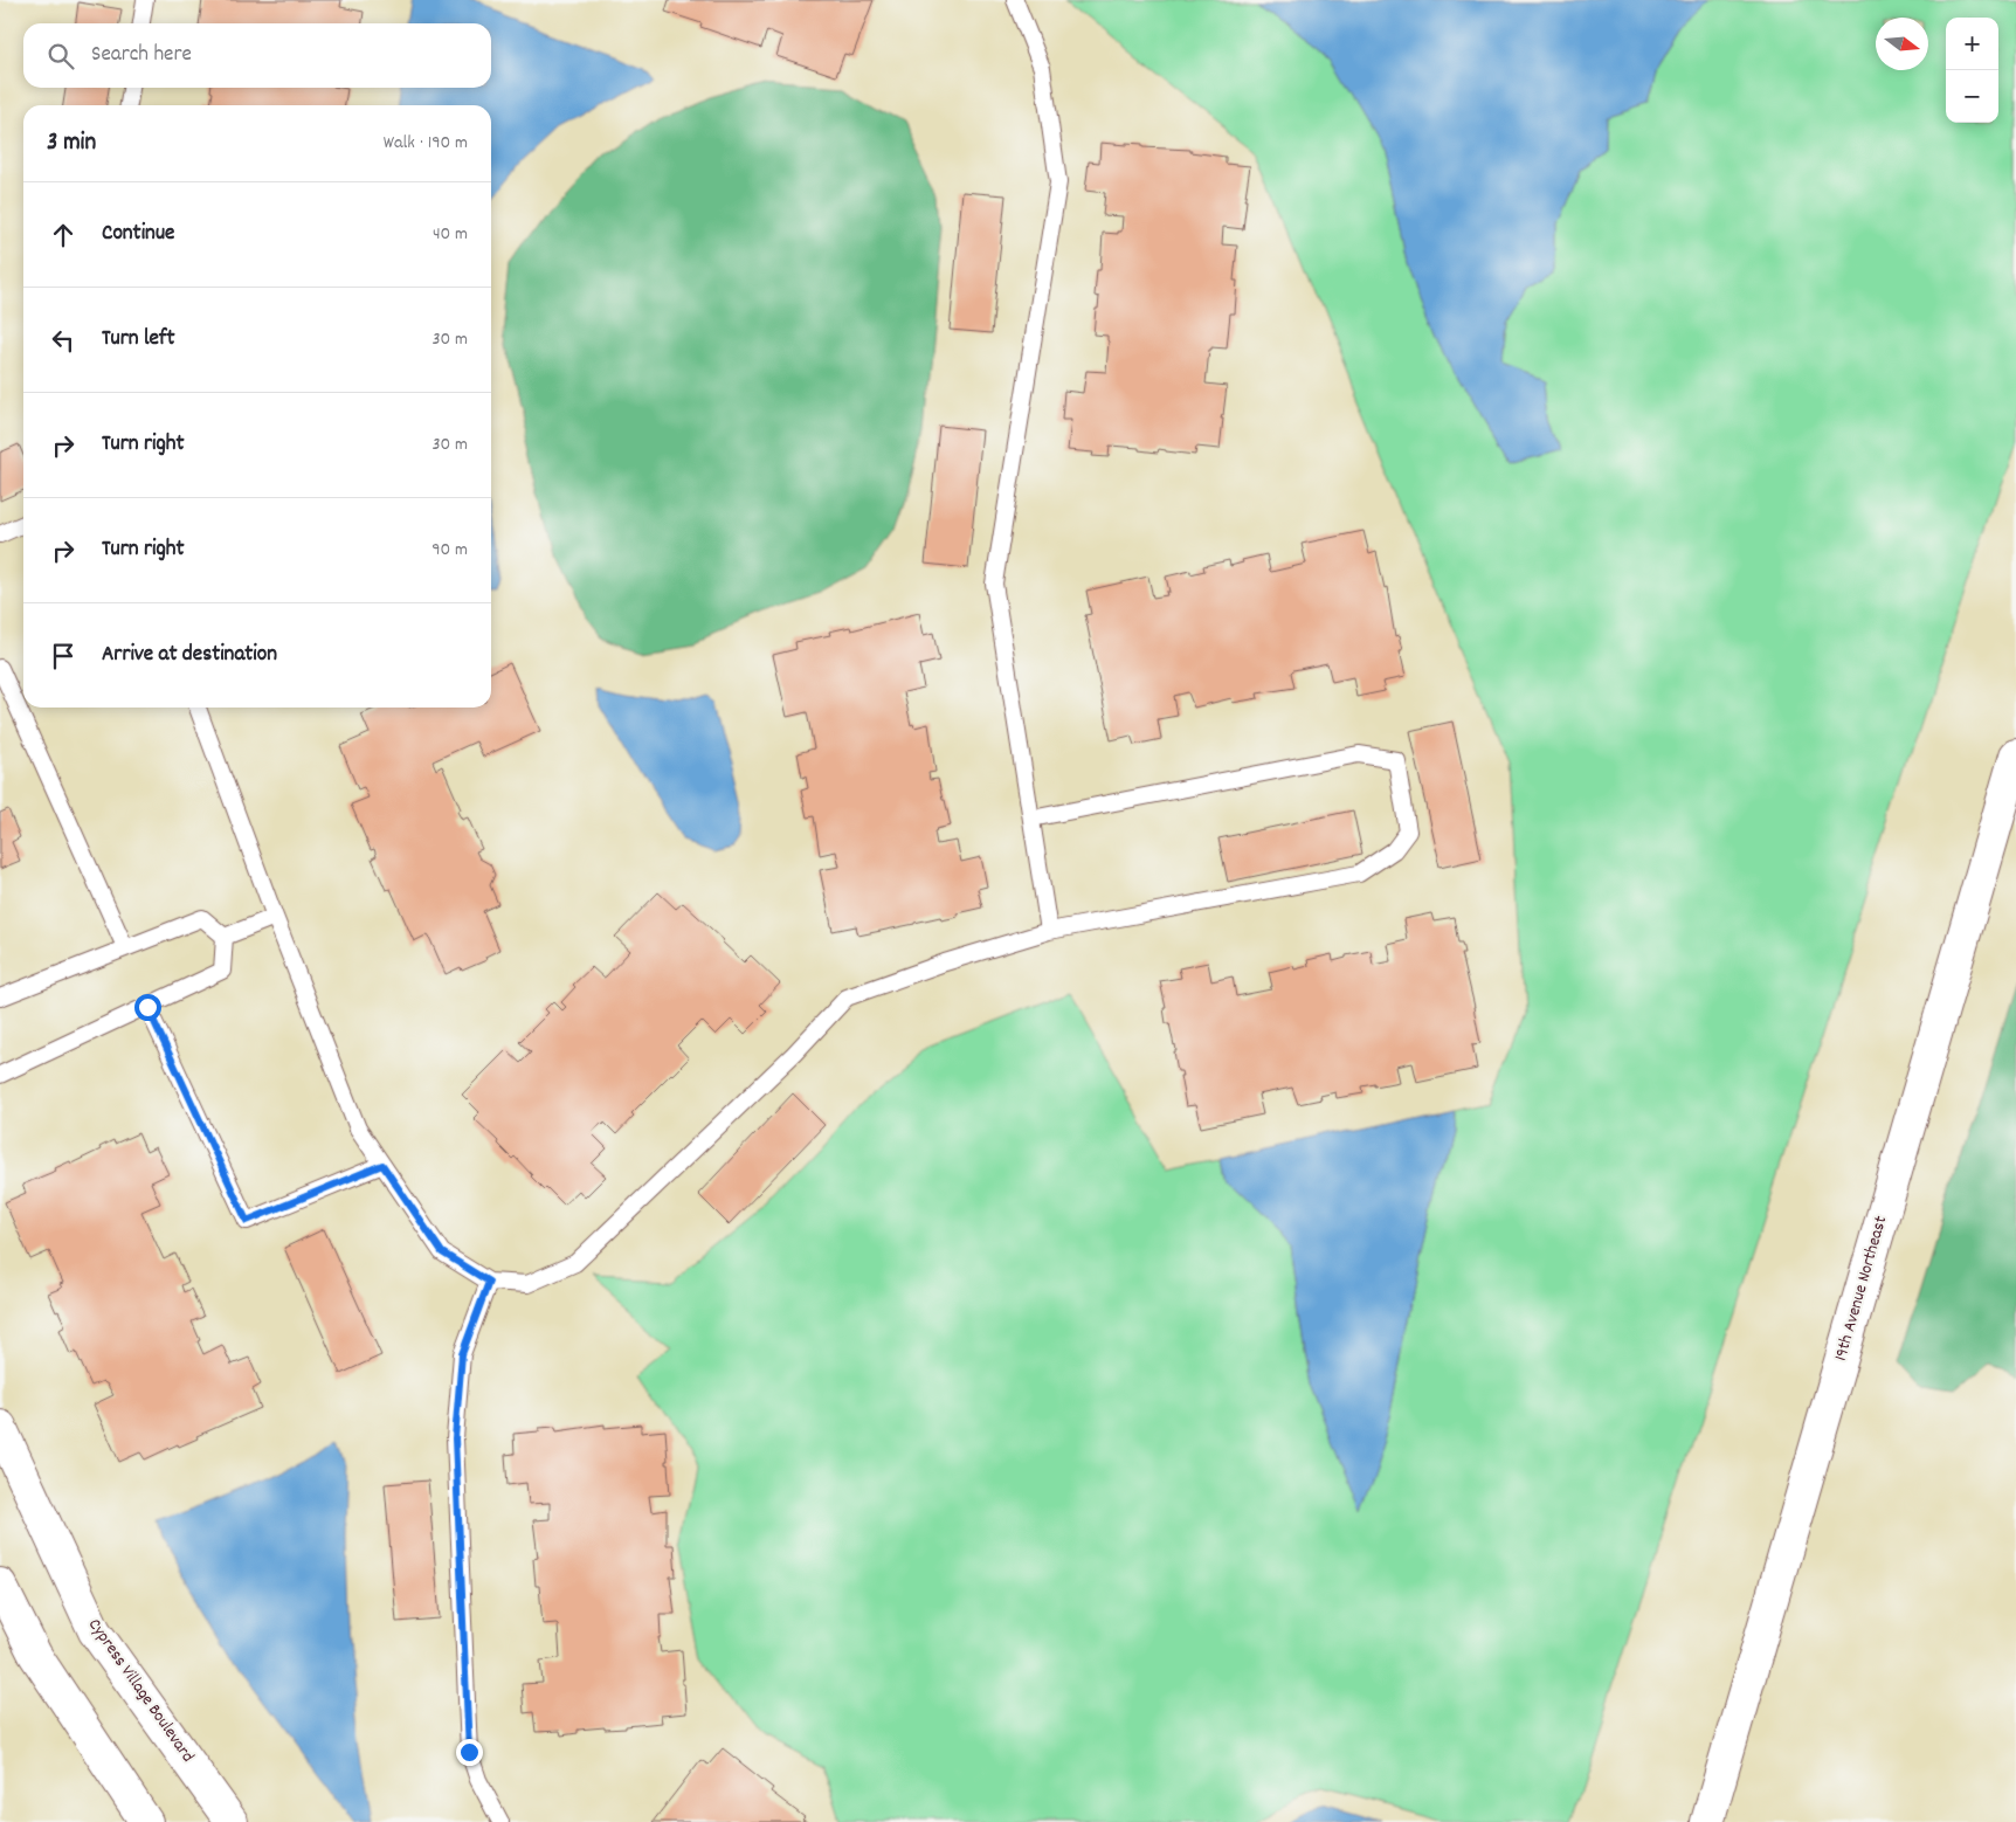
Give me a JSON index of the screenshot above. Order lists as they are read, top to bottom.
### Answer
{
  "streets": {
    "street": ["19th Avenue Northeast", "Cypress Village Boulevard"]
  },
  "north": "right",
  "page": {
    "map_buttons": ["+", "−"],
    "search": "Search here",
    "heading": ["3 min", "Walk · 190 m"],
    "list": [
      ["Continue", "40 m"],
      ["Turn left", "30 m"],
      ["Turn right", "30 m"],
      ["Turn right", "90 m"],
      "Arrive at destination"
    ]
  }
}
